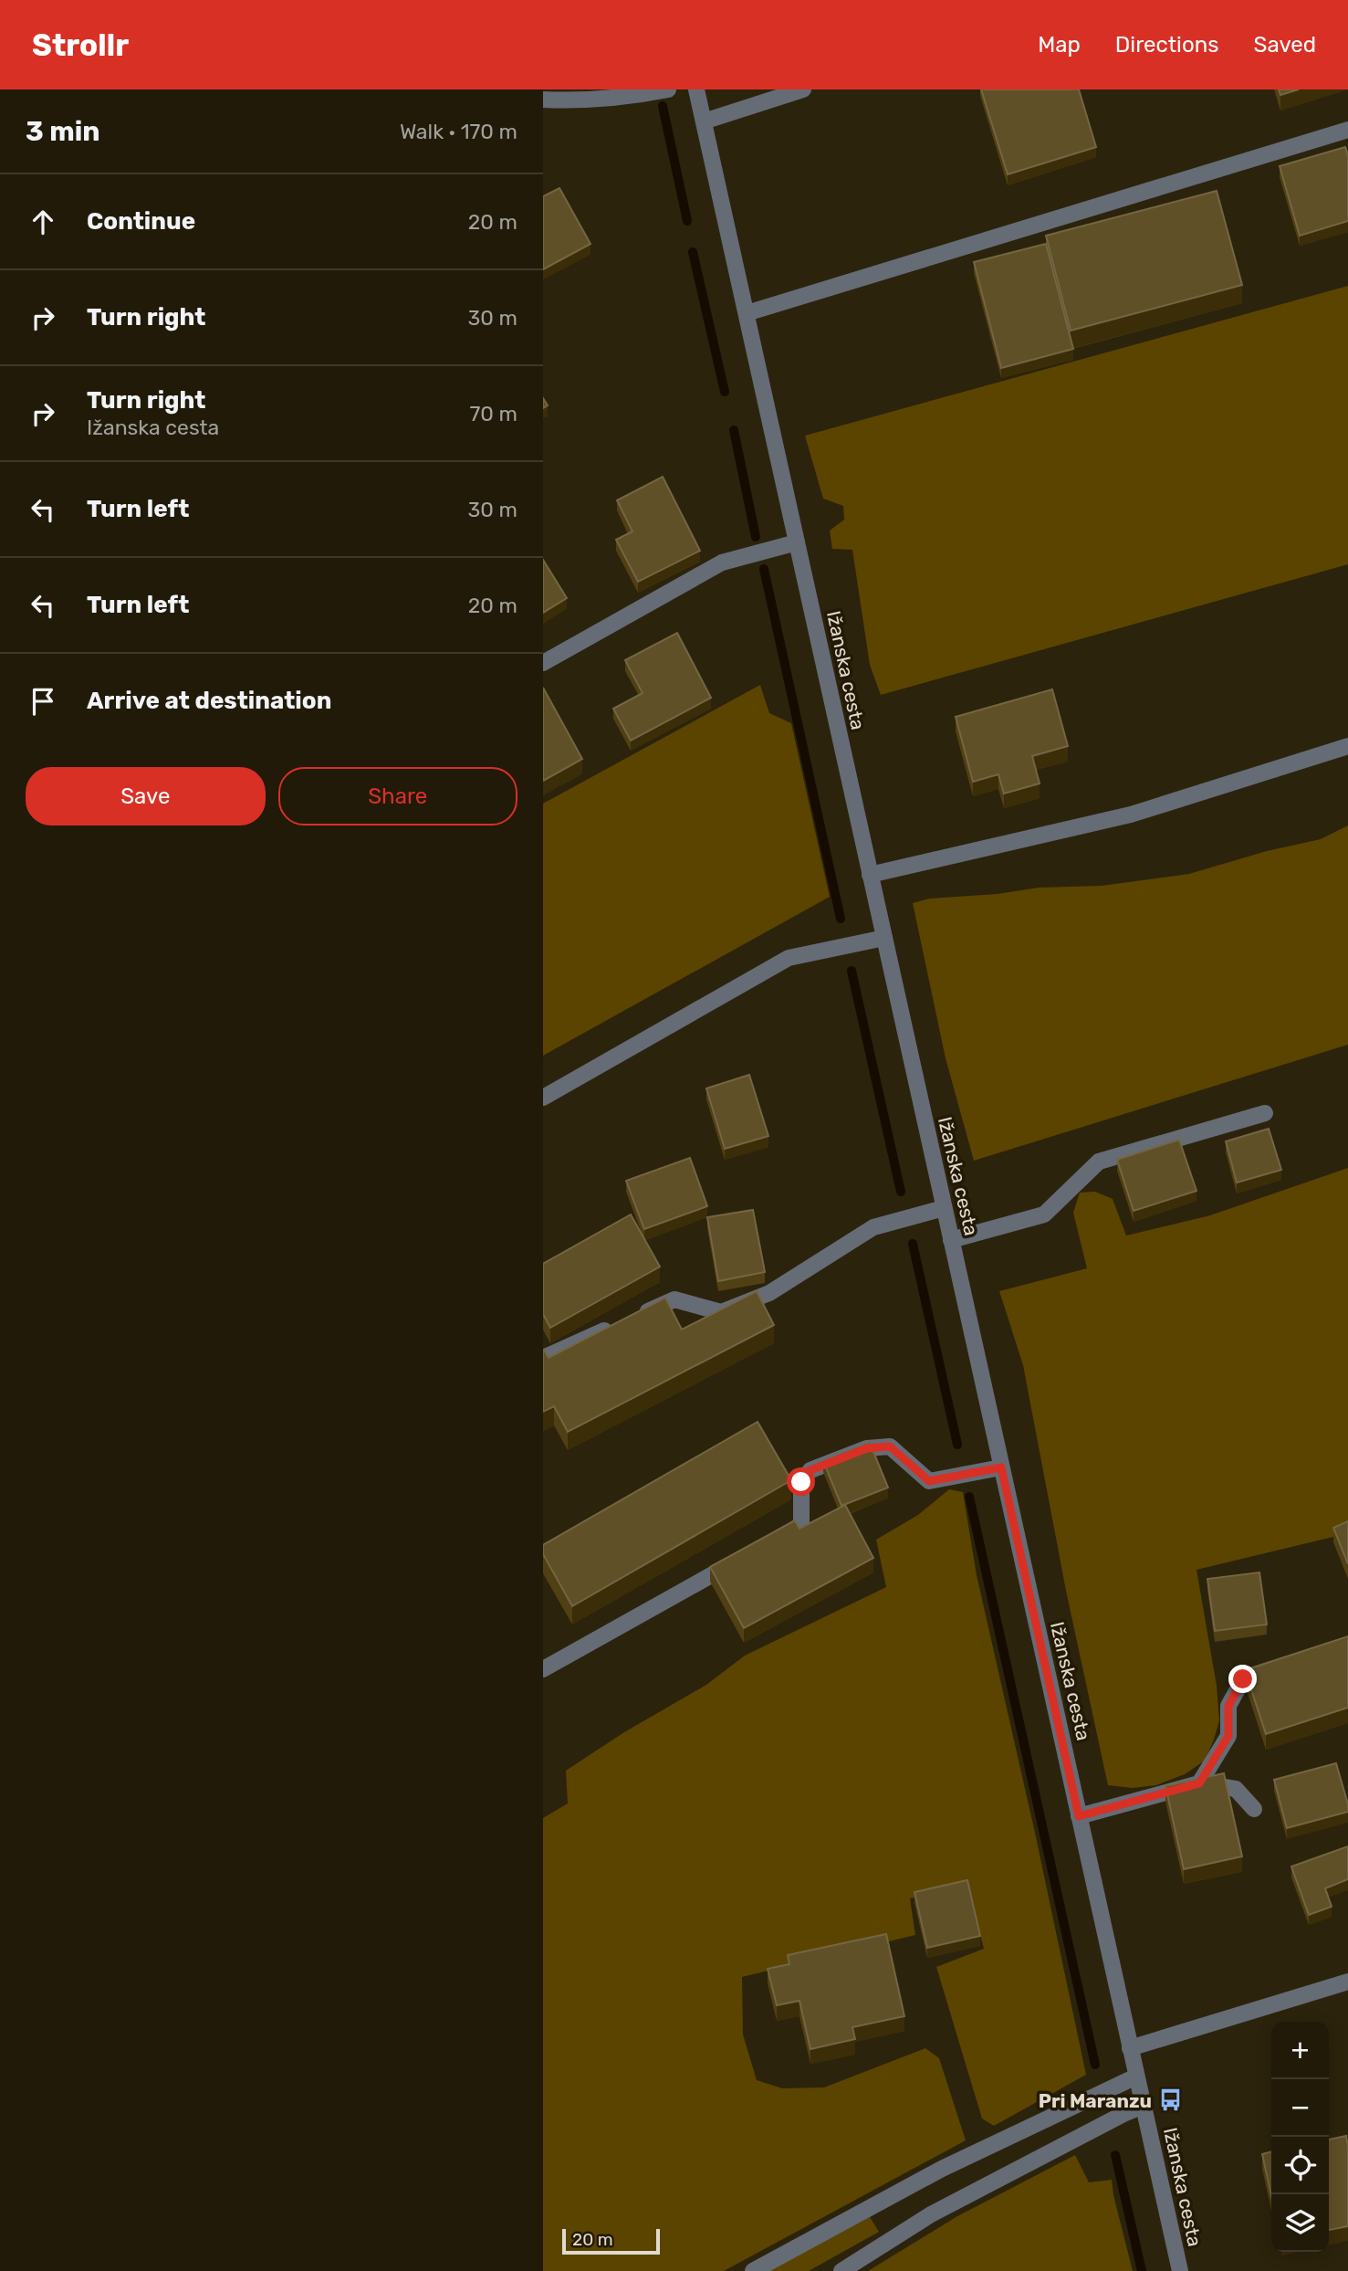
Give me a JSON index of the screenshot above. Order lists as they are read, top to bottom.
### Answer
{
  "streets": {
    "street": ["Ižanska cesta"]
  },
  "places": {
    "bus stop": ["Pri Maranzu"]
  },
  "scale_bar": "20 m",
  "page": {
    "header": "Strollr",
    "nav": ["Map", "Directions", "Saved"],
    "heading": ["3 min", "Walk · 170 m"],
    "list": [
      ["Continue", "20 m"],
      ["Turn right", "30 m"],
      ["Turn right", "Ižanska cesta", "70 m"],
      ["Turn left", "30 m"],
      ["Turn left", "20 m"],
      "Arrive at destination"
    ],
    "buttons": ["Save", "Share"],
    "map_buttons": ["+", "−"],
    "scale": "20 m"
  }
}
